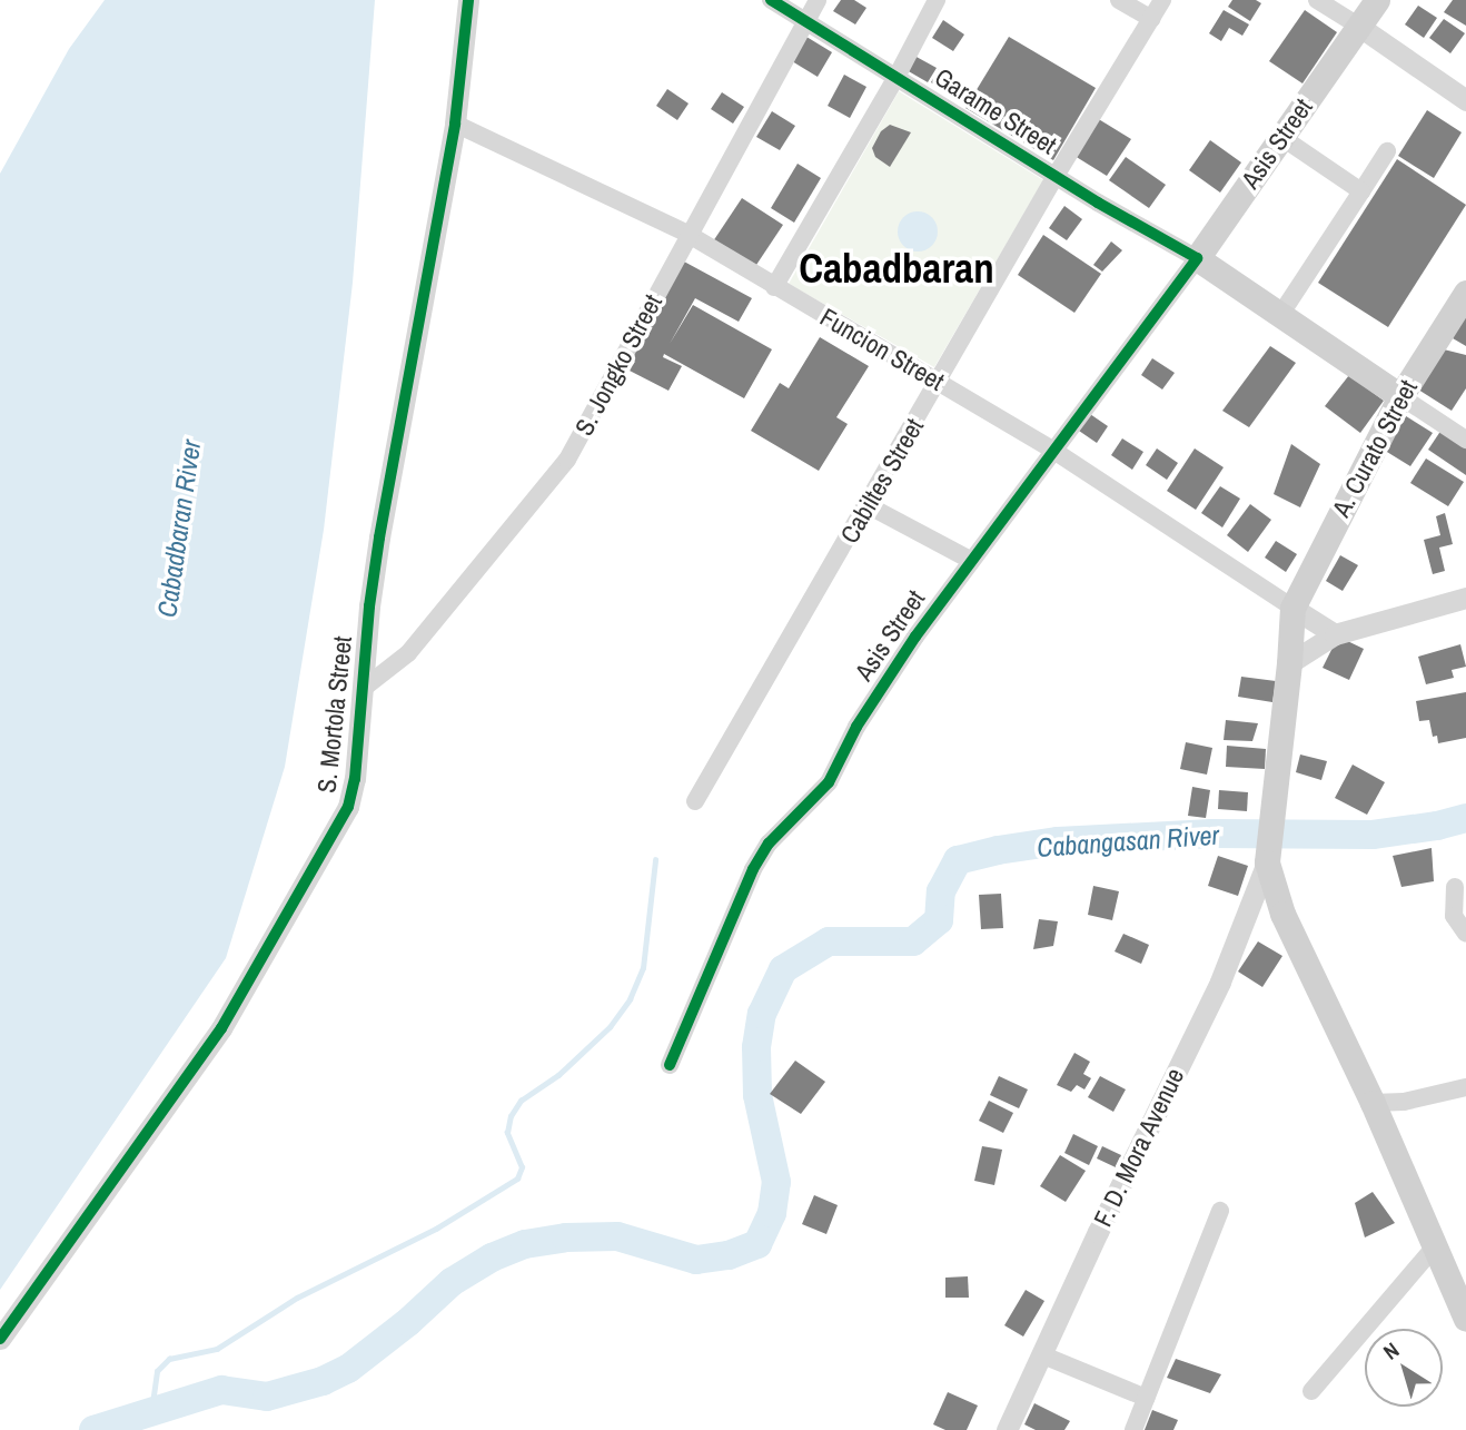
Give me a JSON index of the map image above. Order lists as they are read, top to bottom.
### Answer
{
  "streets": {
    "main road": ["Garame Street", "Asis Street", "A. Curato Street"],
    "street": [
      "Funcion Street",
      "S. Jongko Street",
      "Cabiltes Street",
      "S. Mortola Street",
      "F. D. Mora Avenue"
    ]
  },
  "crossings": [
    ["Garame Street", "Asis Street"],
    ["Garame Street", "S. Jongko Street"],
    ["Garame Street", "A. Curato Street"],
    ["Garame Street", "Cabiltes Street"],
    ["Asis Street", "Funcion Street"],
    ["Funcion Street", "S. Jongko Street"],
    ["Funcion Street", "A. Curato Street"],
    ["Funcion Street", "Cabiltes Street"],
    ["Funcion Street", "S. Mortola Street"],
    ["S. Jongko Street", "S. Mortola Street"]
  ],
  "districts": ["Cabadbaran"],
  "water": ["Cabadbaran River", "Cabangasan River"],
  "north": "top left"
}
